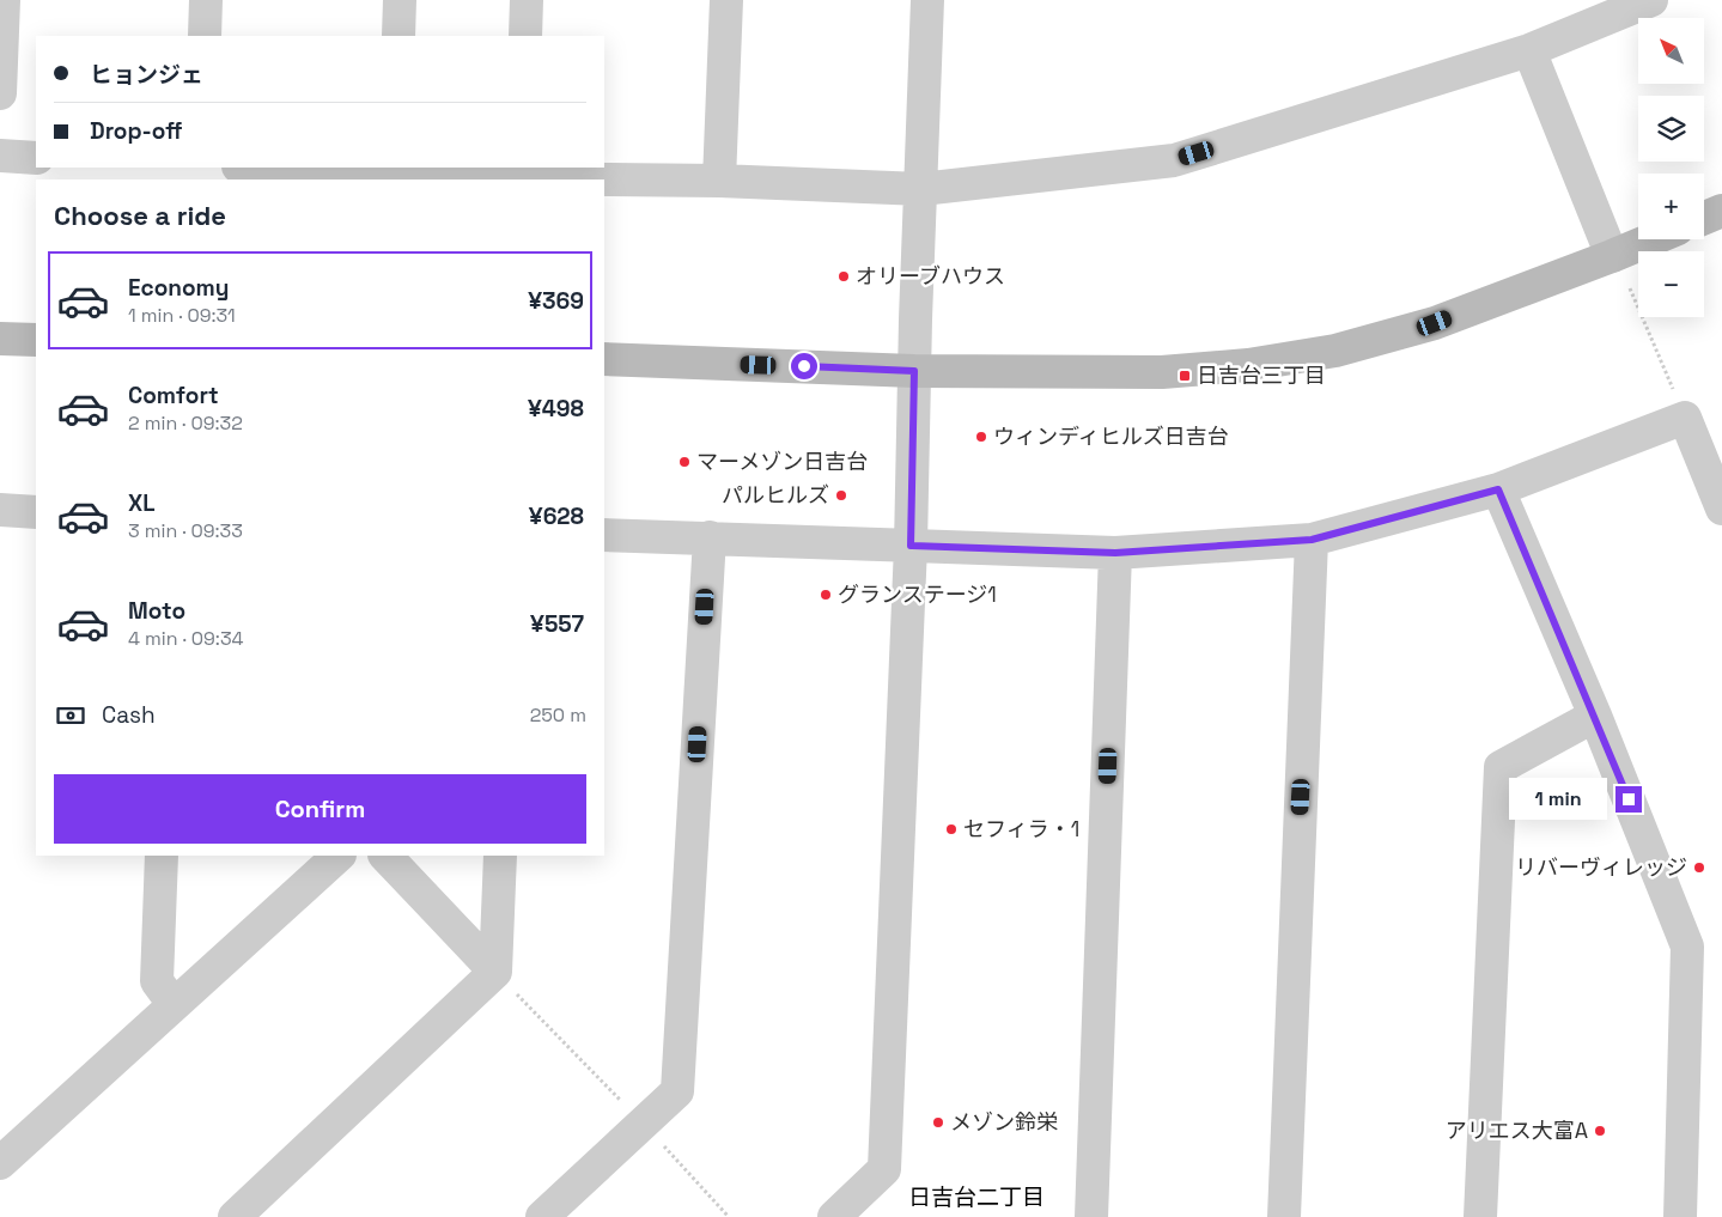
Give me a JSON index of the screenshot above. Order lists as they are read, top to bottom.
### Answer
{
  "districts": ["日吉台二丁目"],
  "places": {
    "other": [
      "オリーブハウス",
      "ウィンディヒルズ日吉台",
      "マーメゾン日吉台",
      "パルヒルズ",
      "グランステージ1",
      "セフィラ・1",
      "リバーヴィレッジ",
      "メゾン鈴栄",
      "アリエス大富A"
    ],
    "transit": ["日吉台三丁目"]
  },
  "north": "top left",
  "page": {
    "map_buttons": ["+", "−"],
    "banner": ["ヒョンジェ", "Drop-off"],
    "heading": "Choose a ride",
    "list": [
      {
        "name": "Economy",
        "note": "1 min · 09:31",
        "value": "¥369"
      },
      {
        "name": "Comfort",
        "note": "2 min · 09:32",
        "value": "¥498"
      },
      {
        "name": "XL",
        "note": "3 min · 09:33",
        "value": "¥628"
      },
      {
        "name": "Moto",
        "note": "4 min · 09:34",
        "value": "¥557"
      }
    ],
    "pay": ["Cash", "250 m"],
    "buttons": "Confirm",
    "bubble": "1 min"
  }
}
